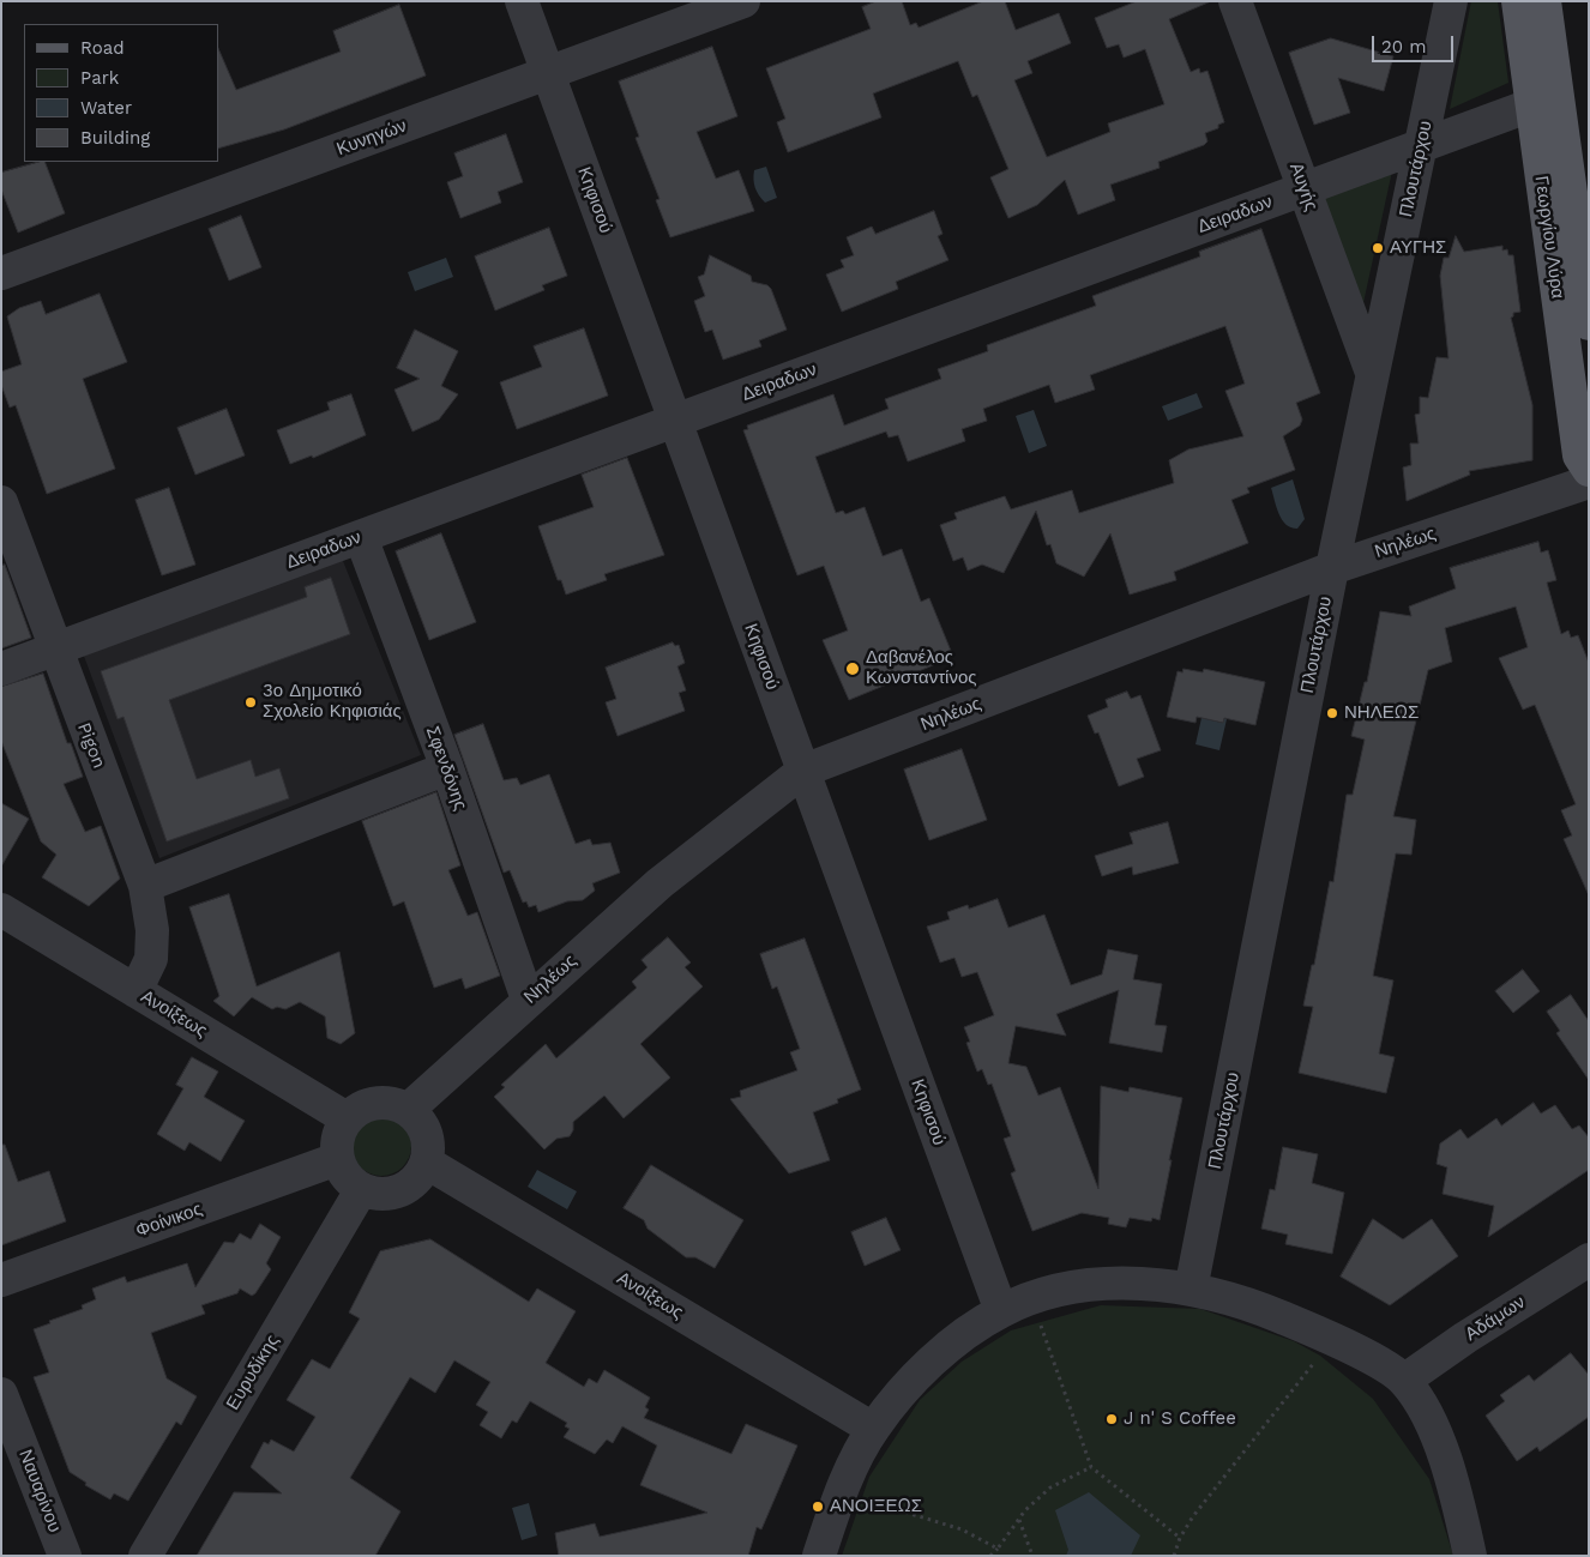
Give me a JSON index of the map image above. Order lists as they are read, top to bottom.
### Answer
{
  "streets": {
    "main road": ["Γεωργίου Λύρα"],
    "street": [
      "Κυνηγών",
      "Πλουτάρχου",
      "Αυγής",
      "Κηφισού",
      "Δειραδων",
      "Νηλέως",
      "Pigon",
      "Σφενδόνης",
      "Ανοίξεως",
      "Φοίνικος",
      "Αδάμων",
      "Ευρυδίκης",
      "Ναυαρίνου"
    ]
  },
  "crossings": [
    ["Κυνηγών", "Κηφισού"],
    ["Πλουτάρχου", "Αυγής"],
    ["Πλουτάρχου", "Δειραδων"],
    ["Πλουτάρχου", "Νηλέως"],
    ["Αυγής", "Δειραδων"],
    ["Κηφισού", "Δειραδων"],
    ["Κηφισού", "Νηλέως"],
    ["Δειραδων", "Γεωργίου Λύρα"],
    ["Δειραδων", "Pigon"],
    ["Δειραδων", "Σφενδόνης"],
    ["Νηλέως", "Σφενδόνης"],
    ["Νηλέως", "Ανοίξεως"],
    ["Νηλέως", "Φοίνικος"],
    ["Νηλέως", "Ευρυδίκης"],
    ["Pigon", "Ανοίξεως"],
    ["Ανοίξεως", "Φοίνικος"],
    ["Ανοίξεως", "Ευρυδίκης"],
    ["Φοίνικος", "Ευρυδίκης"]
  ],
  "places": [
    "ΑΥΓΗΣ",
    "Δαβανέλος Κωνσταντίνος",
    "3ο Δημοτικό Σχολείο Κηφισιάς",
    "ΝΗΛΕΩΣ",
    "J n' S Coffee",
    "ΑΝΟΙΞΕΩΣ"
  ],
  "legend": [
    "Road",
    "Park",
    "Water",
    "Building"
  ],
  "scale_bar": "20 m"
}
